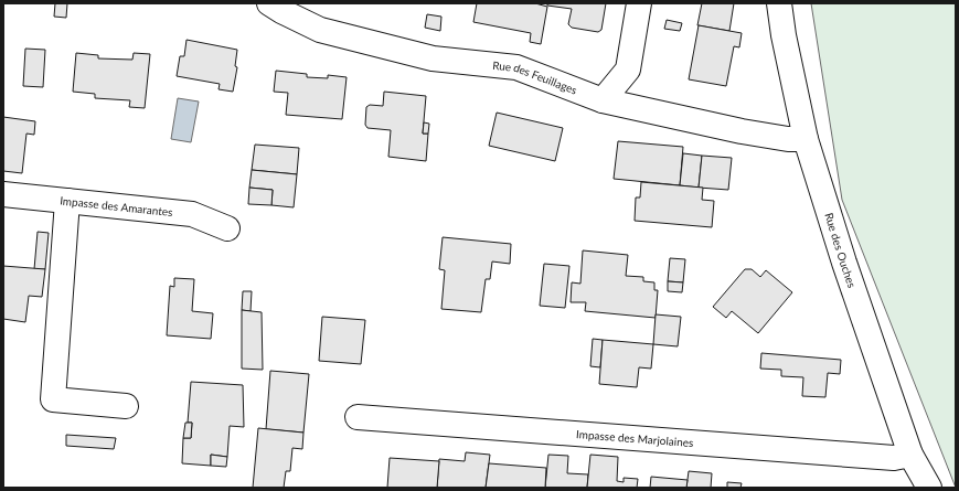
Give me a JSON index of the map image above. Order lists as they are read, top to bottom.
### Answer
{
  "streets": {
    "street": [
      "Rue des Feuillages",
      "Impasse des Amarantes",
      "Rue des Ouches",
      "Impasse des Marjolaines"
    ]
  },
  "crossings": [
    ["Rue des Feuillages", "Rue des Ouches"],
    ["Rue des Ouches", "Impasse des Marjolaines"]
  ]
}
